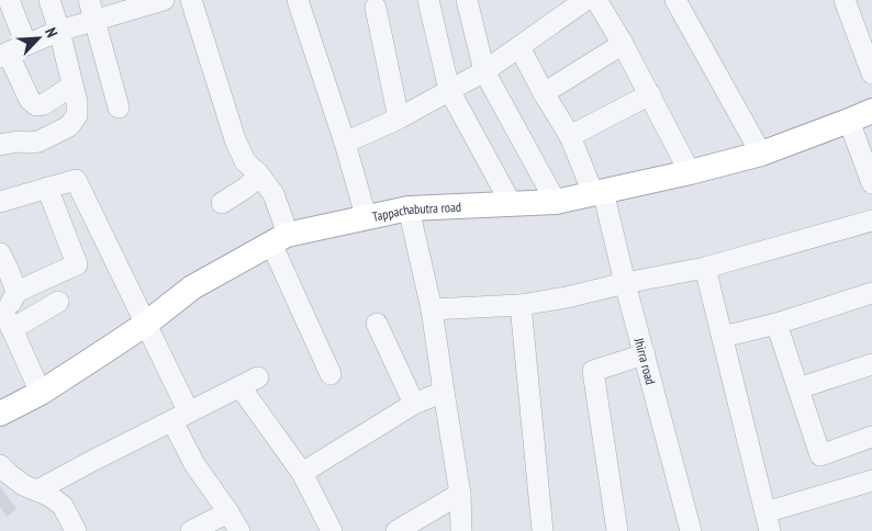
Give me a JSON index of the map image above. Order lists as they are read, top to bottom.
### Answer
{
  "streets": {
    "main road": ["Tappachabutra road"],
    "street": ["Jhirra road"]
  },
  "crossings": [
    ["Tappachabutra road", "Jhirra road"]
  ],
  "north": "top right"
}
